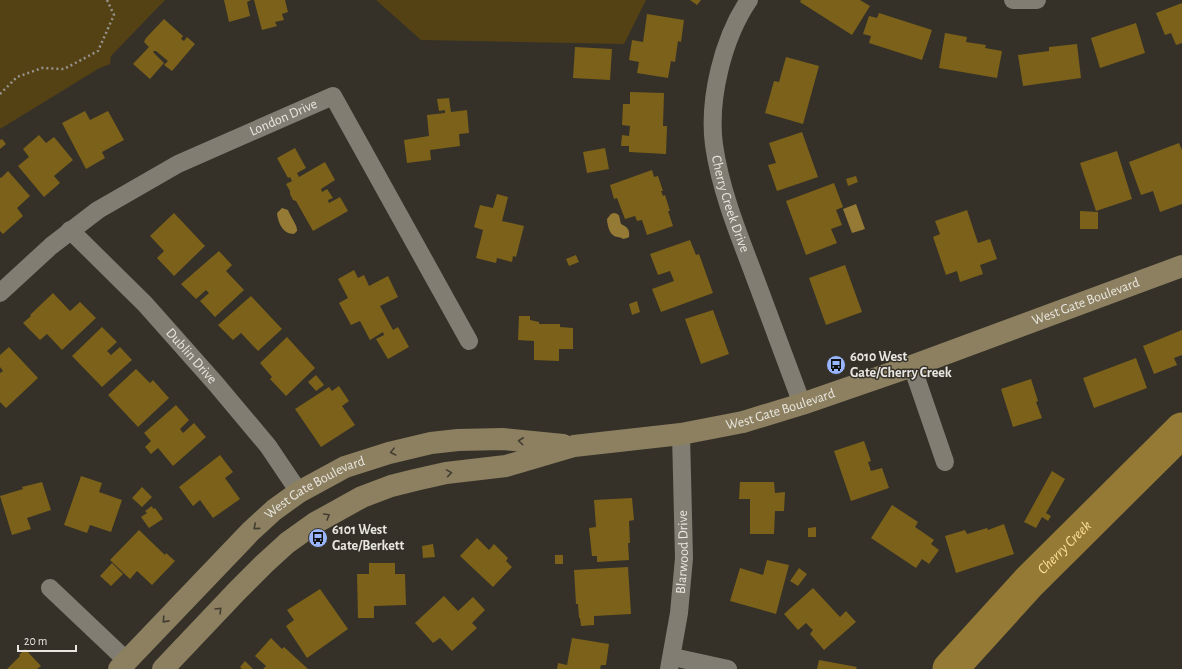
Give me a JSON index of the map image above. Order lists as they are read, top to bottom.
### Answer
{
  "streets": {
    "main road": ["West Gate Boulevard"],
    "street": [
      "London Drive",
      "Cherry Creek Drive",
      "Dublin Drive",
      "Blarwood Drive"
    ]
  },
  "crossings": [
    ["London Drive", "Dublin Drive"],
    ["Cherry Creek Drive", "West Gate Boulevard"],
    ["West Gate Boulevard", "Dublin Drive"],
    ["West Gate Boulevard", "Blarwood Drive"]
  ],
  "water": ["Cherry Creek"],
  "places": {
    "bus stop": ["6010 West Gate/Cherry Creek", "6101 West Gate/Berkett"]
  },
  "scale_bar": "20 m"
}
